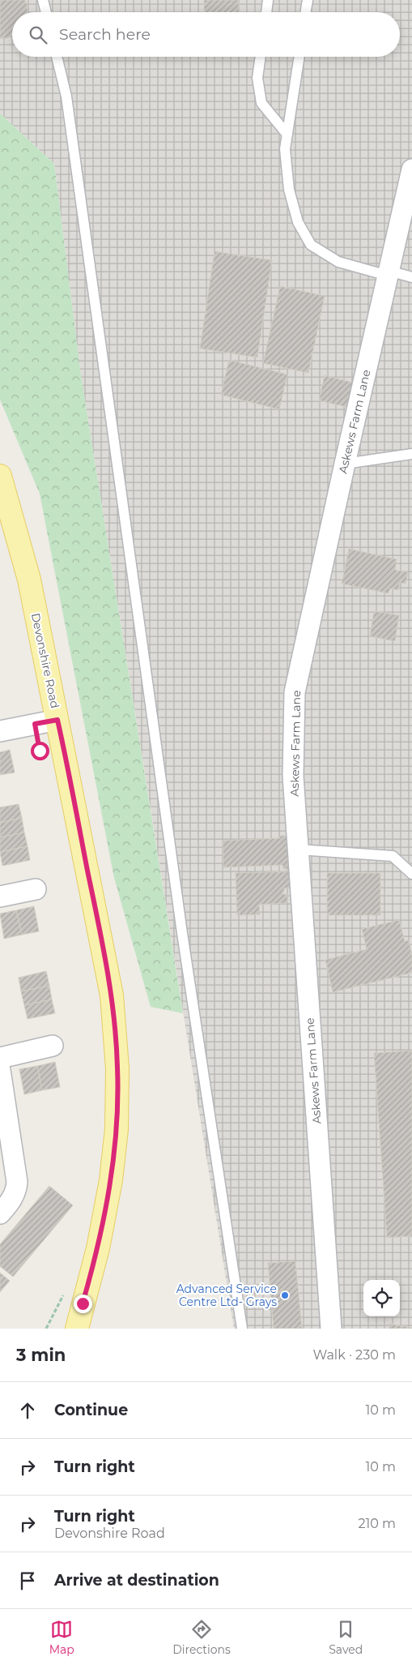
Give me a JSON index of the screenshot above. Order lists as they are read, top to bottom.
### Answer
{
  "streets": {
    "main road": ["Devonshire Road"],
    "street": ["Askews Farm Lane"]
  },
  "places": ["Advanced Service Centre Ltd- Grays"],
  "page": {
    "search": "Search here",
    "heading": ["3 min", "Walk · 230 m"],
    "list": [
      ["Continue", "10 m"],
      ["Turn right", "10 m"],
      ["Turn right", "Devonshire Road", "210 m"],
      "Arrive at destination"
    ],
    "nav": ["Map", "Directions", "Saved"]
  }
}
